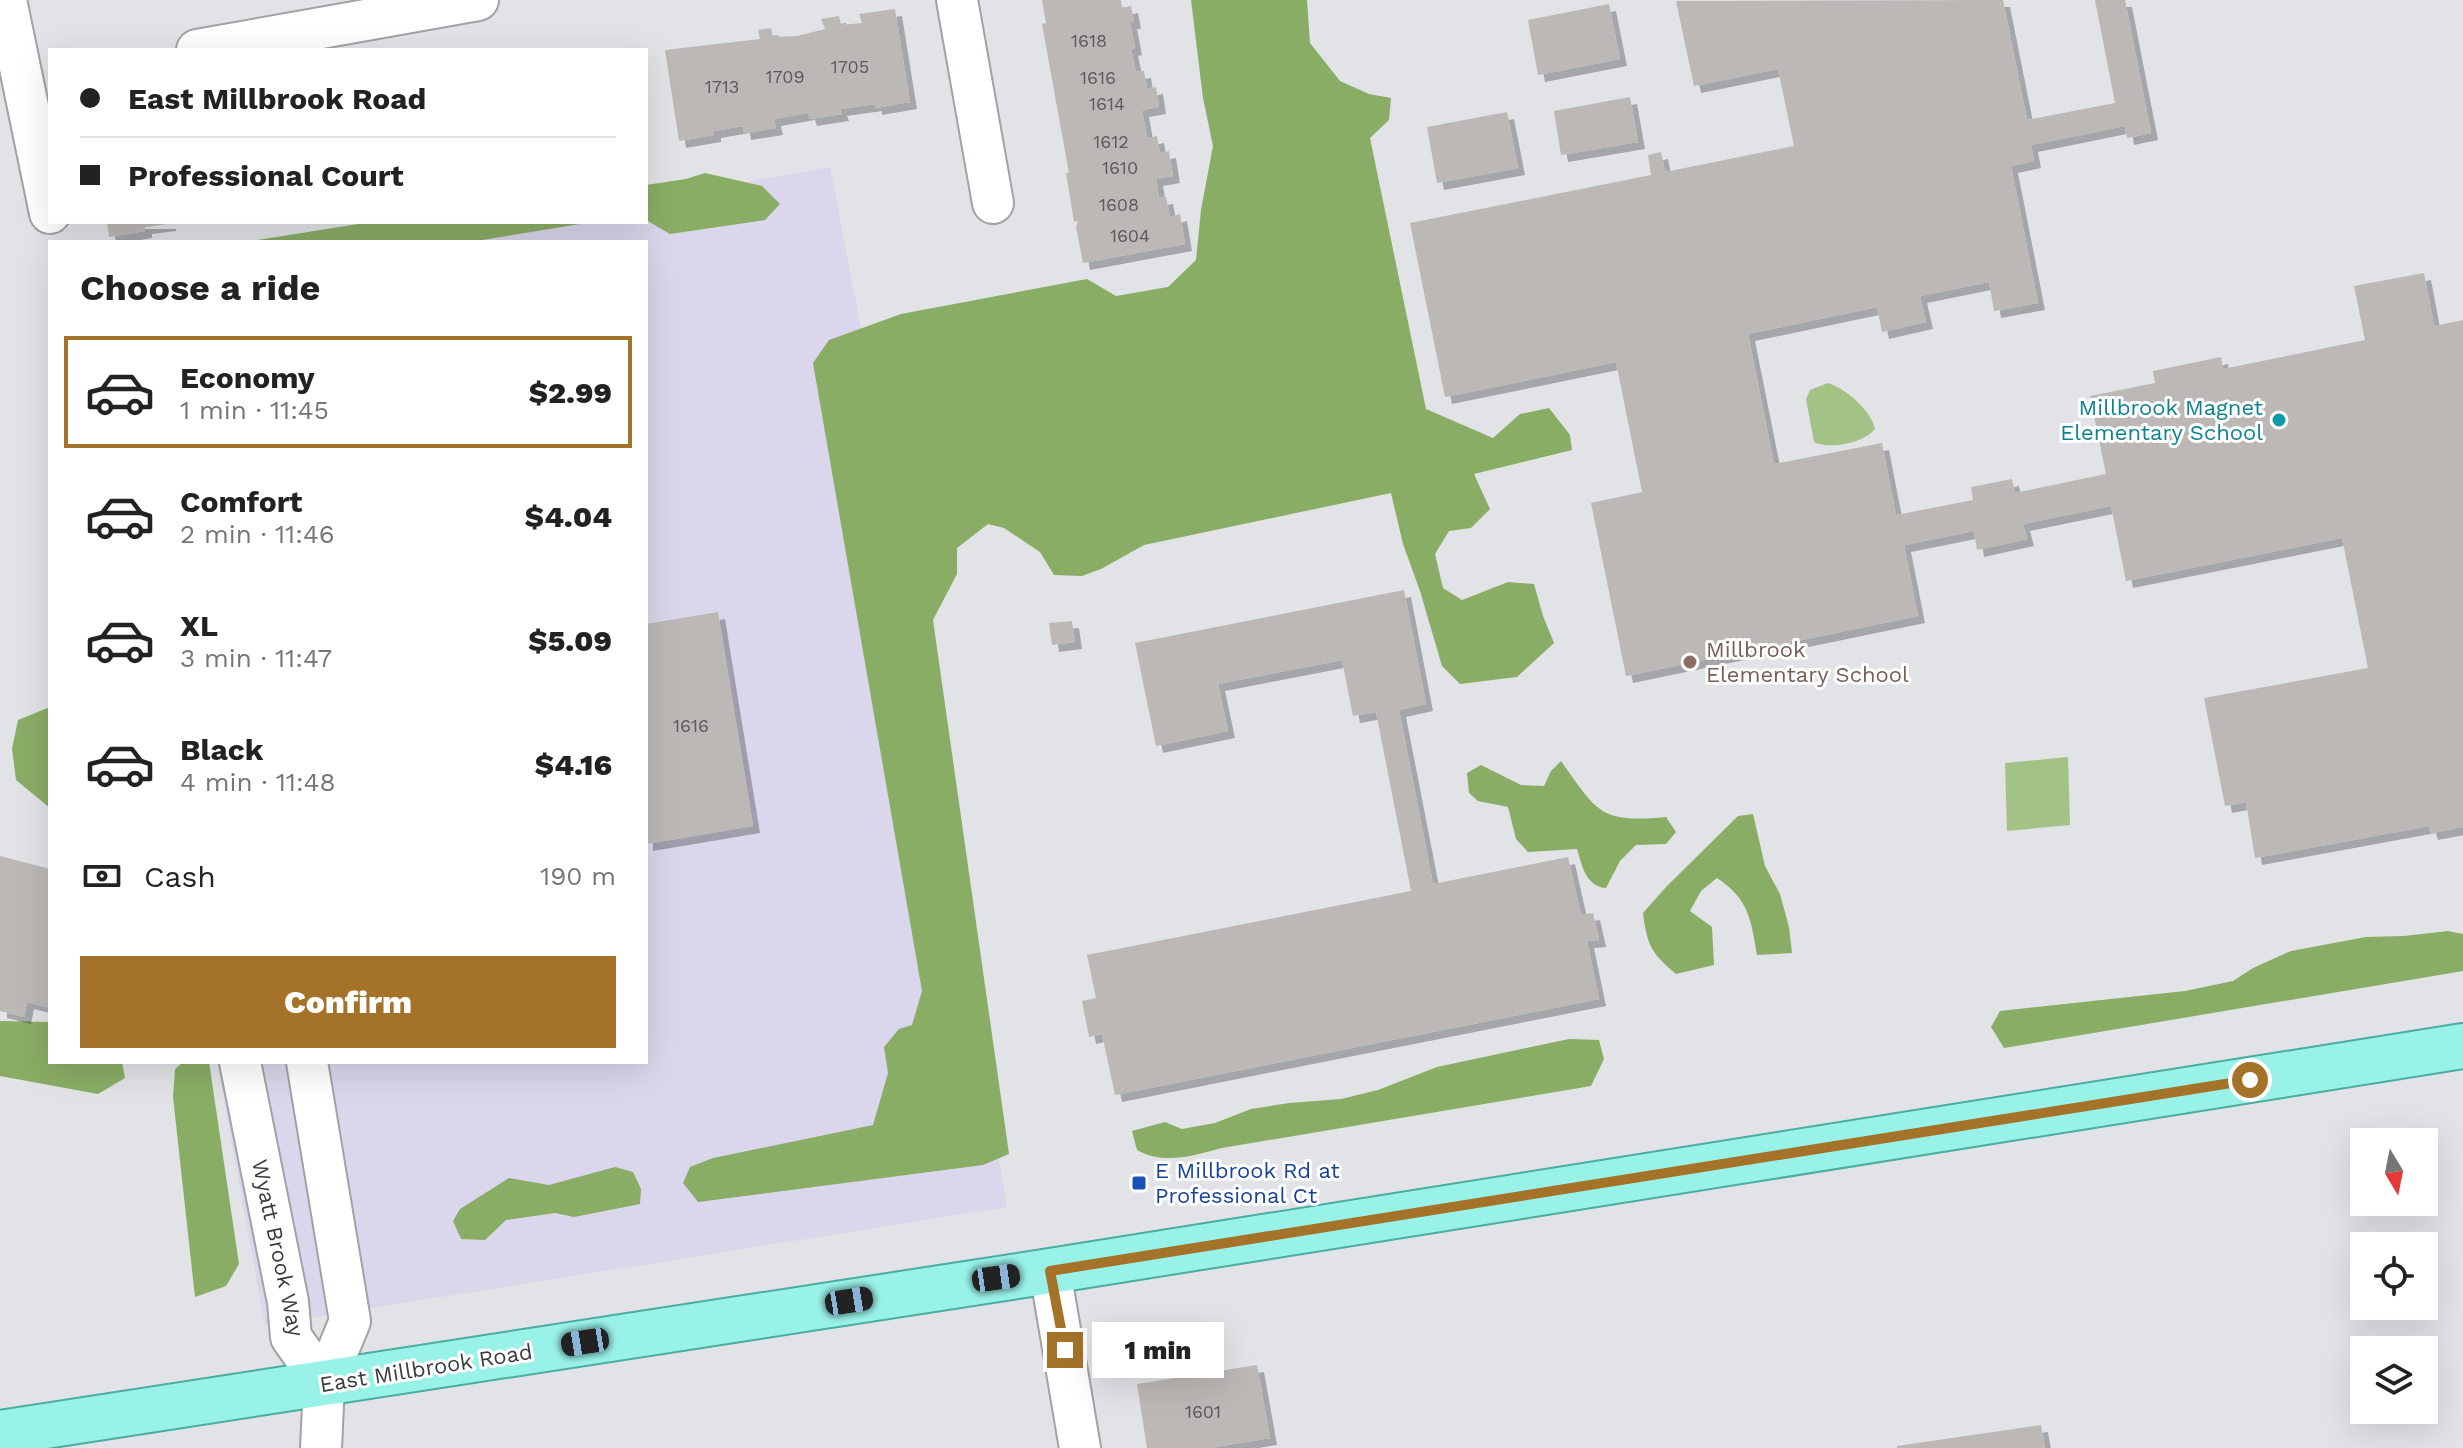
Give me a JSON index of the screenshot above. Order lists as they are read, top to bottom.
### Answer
{
  "streets": {
    "main road": ["East Millbrook Road"],
    "street": ["Wyatt Brook Way"]
  },
  "crossings": [
    ["Wyatt Brook Way", "East Millbrook Road"]
  ],
  "places": {
    "other": ["Millbrook Magnet Elementary School", "Millbrook Elementary School"],
    "transit": ["E Millbrook Rd at Professional Ct"]
  },
  "house_numbers": [
    "1618",
    "1705",
    "1709",
    "1616",
    "1713",
    "1614",
    "1612",
    "1610",
    "1608",
    "1604",
    "1616",
    "1601"
  ],
  "north": "bottom",
  "page": {
    "banner": ["East Millbrook Road", "Professional Court"],
    "heading": "Choose a ride",
    "list": [
      {
        "name": "Economy",
        "note": "1 min · 11:45",
        "value": "$2.99"
      },
      {
        "name": "Comfort",
        "note": "2 min · 11:46",
        "value": "$4.04"
      },
      {
        "name": "XL",
        "note": "3 min · 11:47",
        "value": "$5.09"
      },
      {
        "name": "Black",
        "note": "4 min · 11:48",
        "value": "$4.16"
      }
    ],
    "pay": ["Cash", "190 m"],
    "buttons": "Confirm",
    "bubble": "1 min"
  }
}
